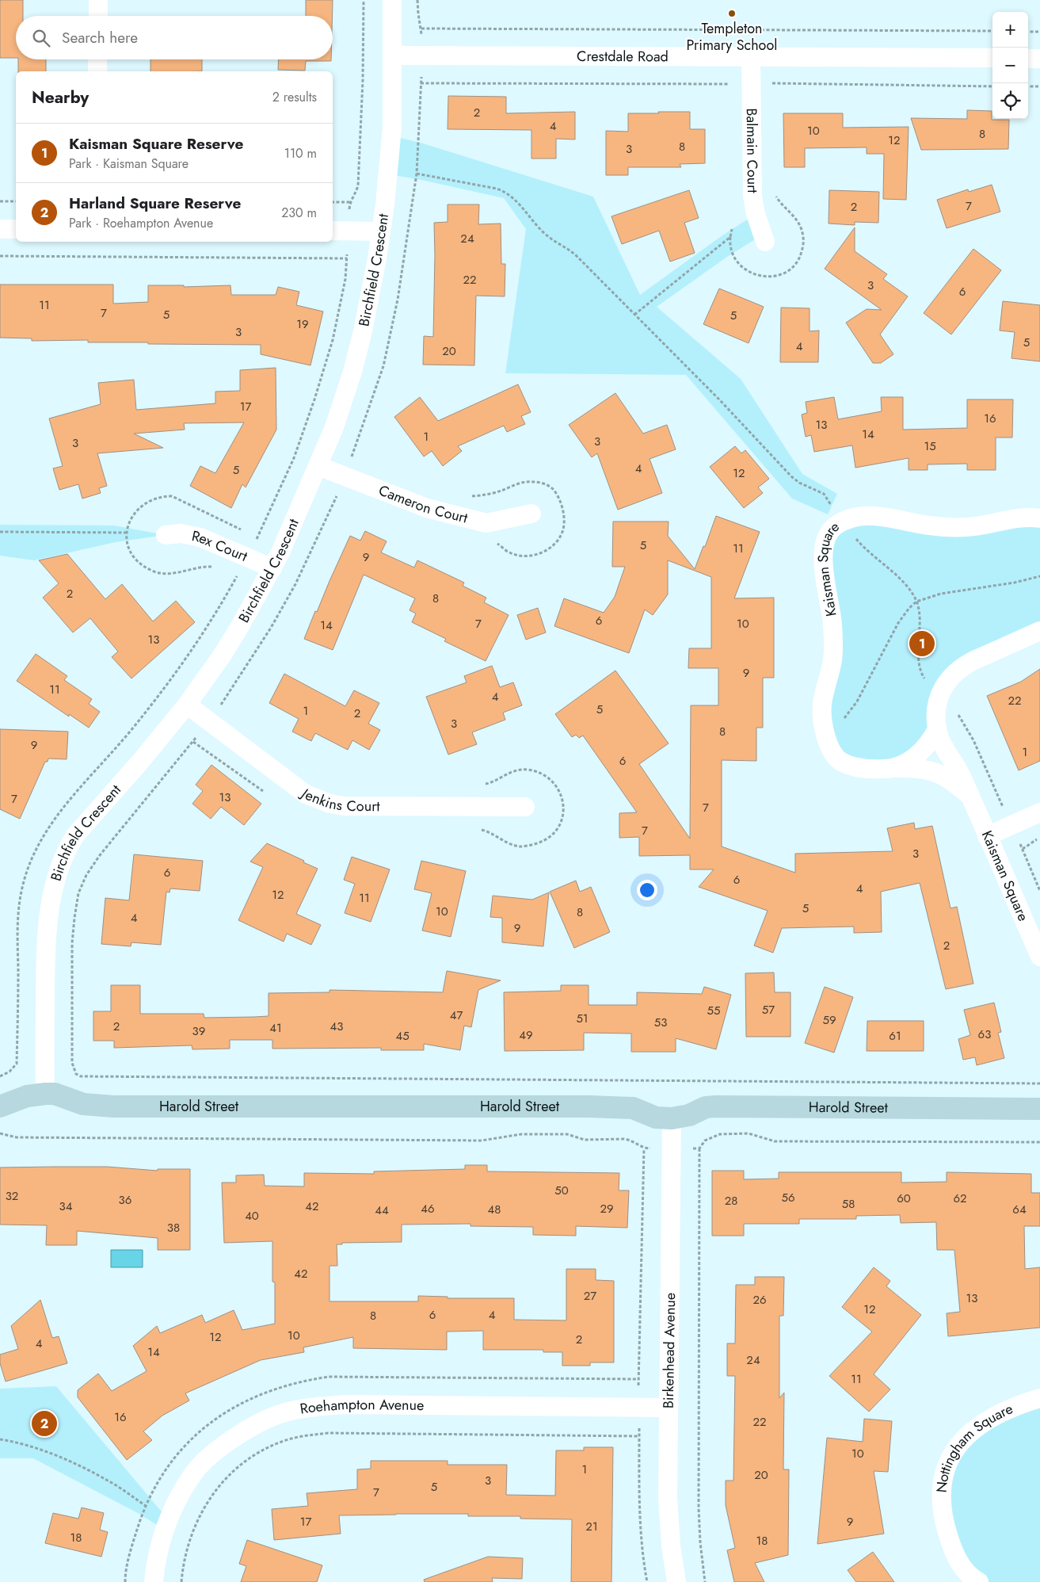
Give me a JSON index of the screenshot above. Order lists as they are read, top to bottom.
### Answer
{
  "streets": {
    "street": [
      "Crestdale Road",
      "Balmain Court",
      "Birchfield Crescent",
      "Cameron Court",
      "Rex Court",
      "Kaisman Square",
      "Jenkins Court",
      "Harold Street",
      "Birkenhead Avenue",
      "Roehampton Avenue",
      "Nottingham Square"
    ]
  },
  "crossings": [
    ["Crestdale Road", "Balmain Court"],
    ["Crestdale Road", "Birchfield Crescent"],
    ["Birchfield Crescent", "Cameron Court"],
    ["Birchfield Crescent", "Rex Court"],
    ["Birchfield Crescent", "Jenkins Court"],
    ["Birchfield Crescent", "Harold Street"],
    ["Harold Street", "Birkenhead Avenue"],
    ["Birkenhead Avenue", "Roehampton Avenue"]
  ],
  "places": ["Templeton Primary School"],
  "house_numbers": [
    "2",
    "4",
    "10",
    "8",
    "12",
    "8",
    "3",
    "7",
    "2",
    "24",
    "22",
    "3",
    "6",
    "11",
    "7",
    "5",
    "5",
    "19",
    "3",
    "5",
    "4",
    "20",
    "17",
    "16",
    "13",
    "14",
    "1",
    "3",
    "3",
    "15",
    "4",
    "5",
    "12",
    "5",
    "11",
    "9",
    "2",
    "8",
    "6",
    "7",
    "10",
    "14",
    "13",
    "9",
    "11",
    "4",
    "22",
    "5",
    "1",
    "2",
    "3",
    "8",
    "9",
    "1",
    "6",
    "13",
    "7",
    "7",
    "7",
    "3",
    "6",
    "6",
    "4",
    "12",
    "11",
    "5",
    "10",
    "8",
    "4",
    "9",
    "2",
    "57",
    "55",
    "47",
    "51",
    "59",
    "53",
    "2",
    "43",
    "41",
    "39",
    "63",
    "49",
    "45",
    "61",
    "50",
    "32",
    "56",
    "60",
    "62",
    "36",
    "28",
    "58",
    "34",
    "42",
    "46",
    "29",
    "48",
    "64",
    "44",
    "40",
    "38",
    "42",
    "27",
    "13",
    "26",
    "12",
    "6",
    "4",
    "8",
    "10",
    "12",
    "2",
    "4",
    "14",
    "24",
    "11",
    "16",
    "22",
    "10",
    "1",
    "20",
    "3",
    "5",
    "7",
    "17",
    "9",
    "21",
    "18",
    "18"
  ],
  "page": {
    "map_buttons": ["+", "−"],
    "search": "Search here",
    "heading": ["Nearby", "2 results"],
    "list": [
      {
        "mark": "1",
        "name": "Kaisman Square Reserve",
        "note": "Park · Kaisman Square",
        "value": "110 m"
      },
      {
        "mark": "2",
        "name": "Harland Square Reserve",
        "note": "Park · Roehampton Avenue",
        "value": "230 m"
      }
    ],
    "pins": ["1", "2"]
  }
}
